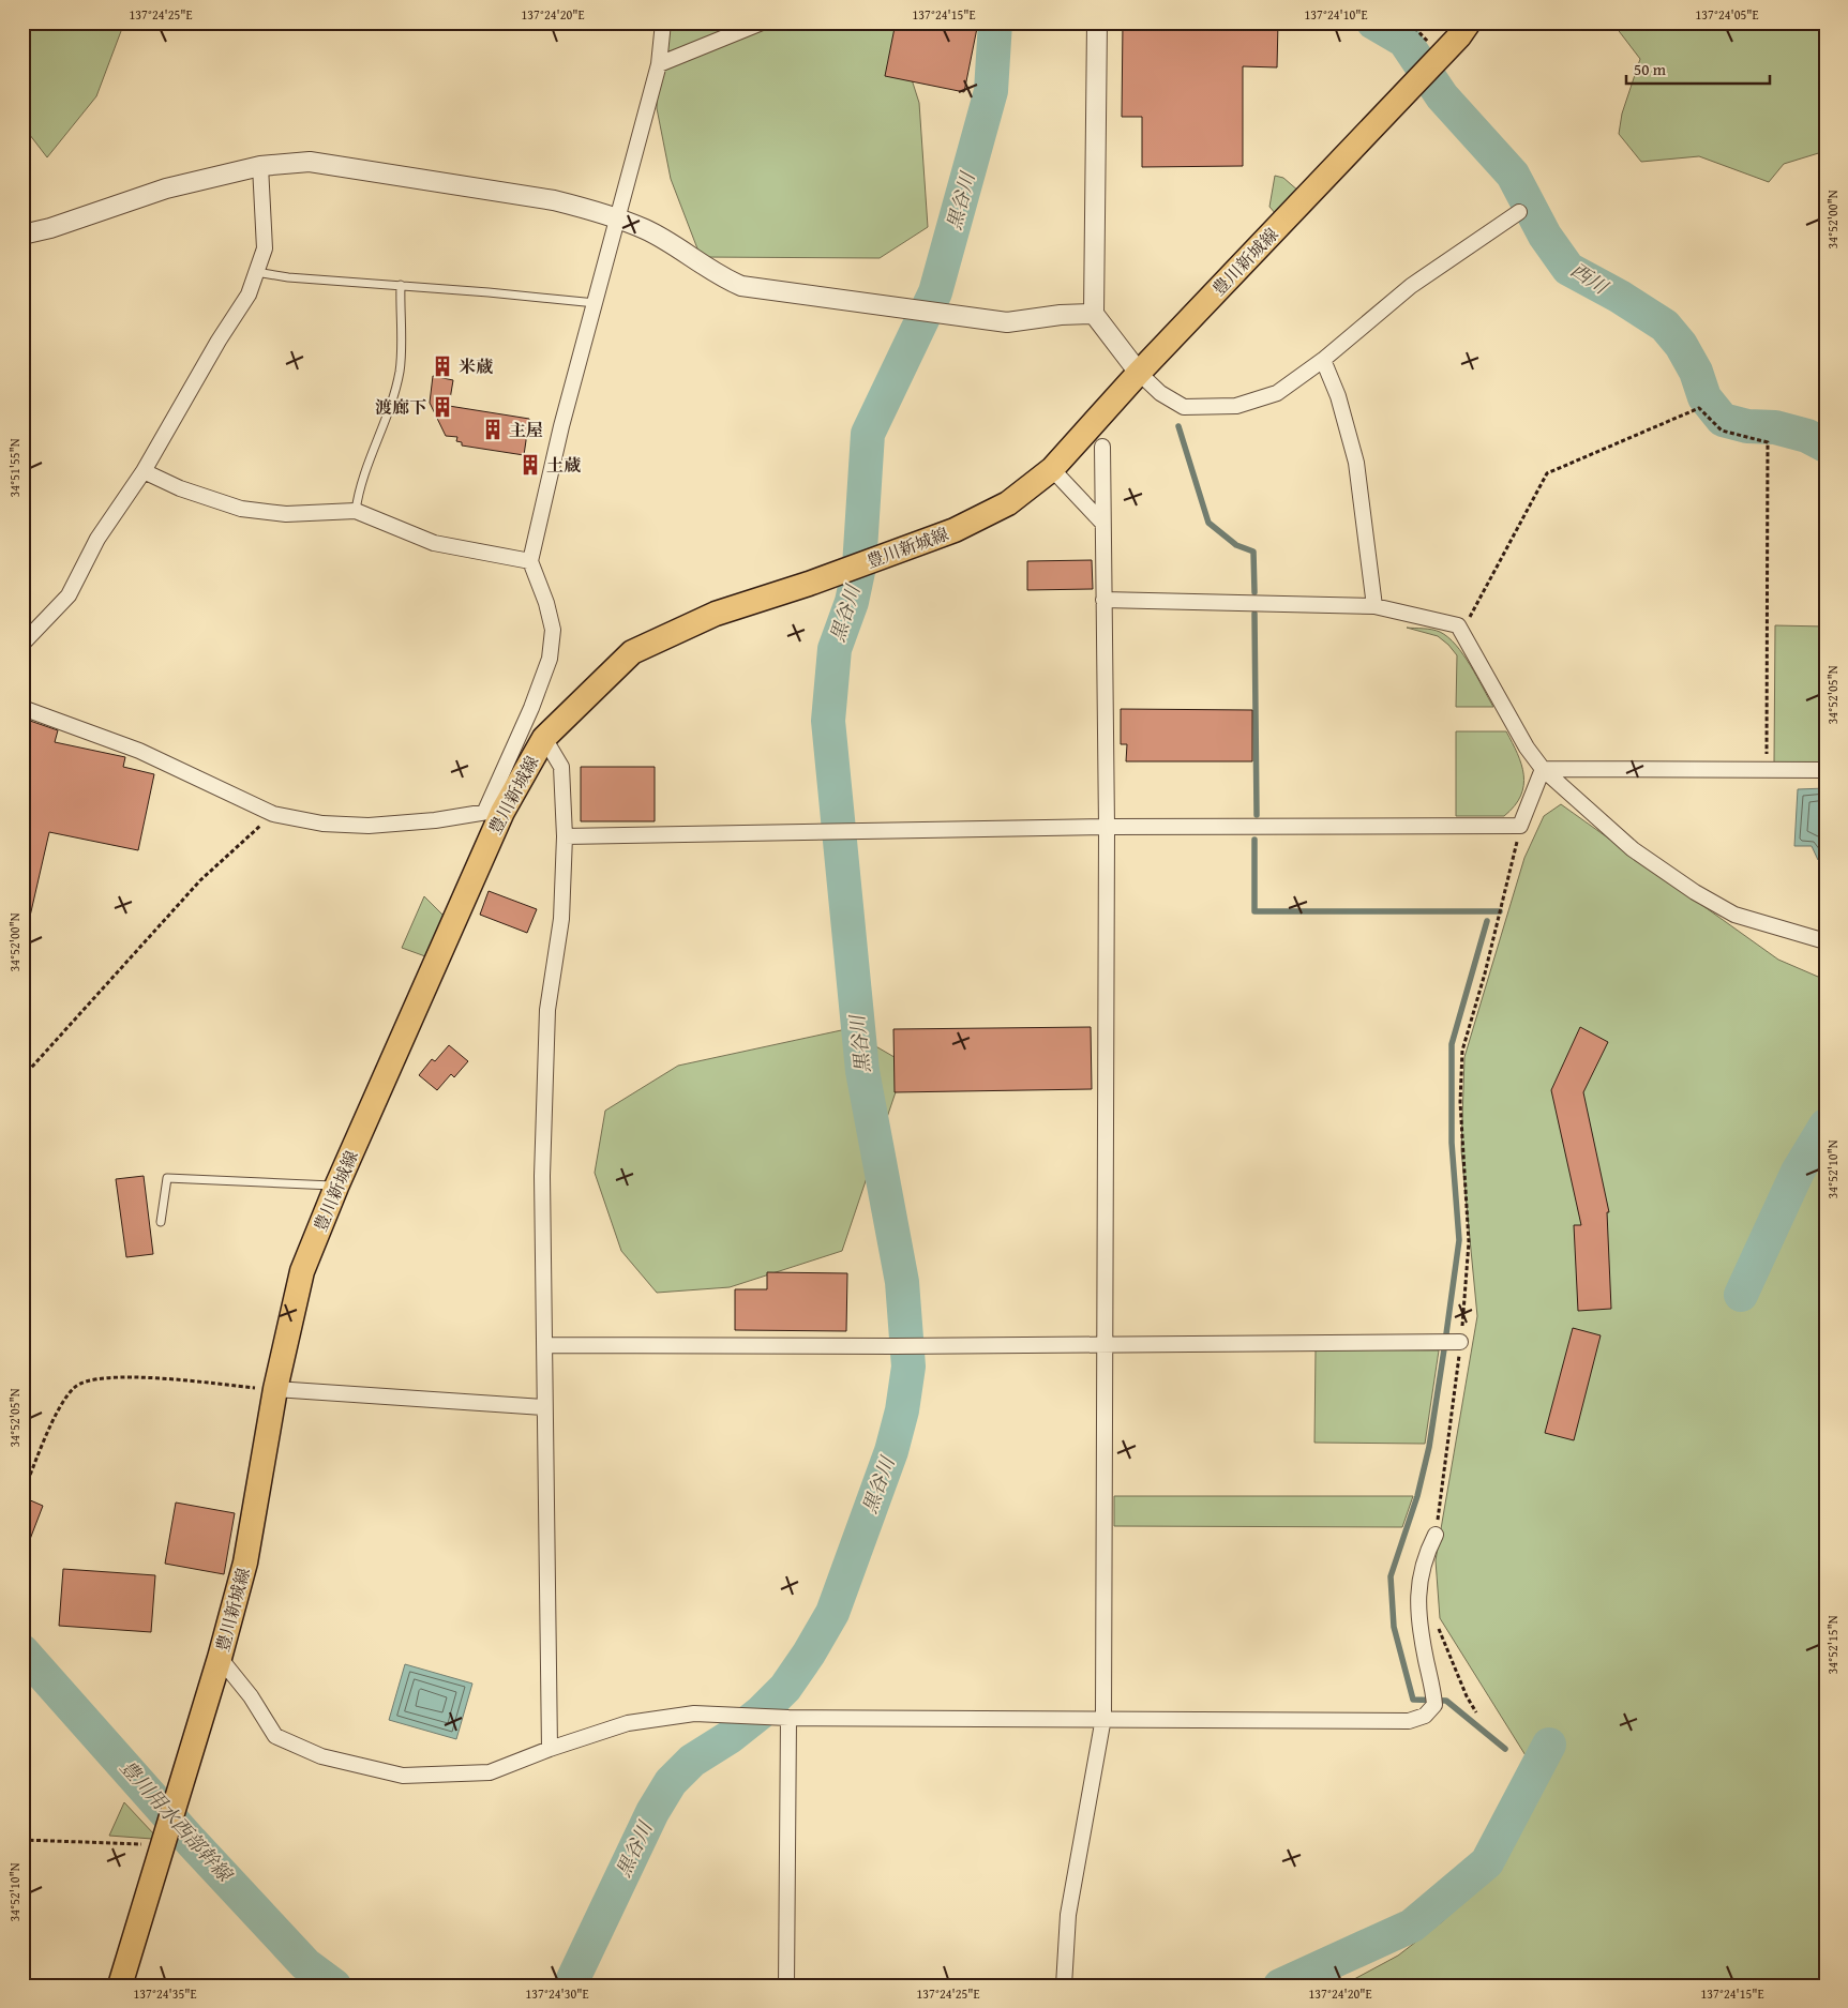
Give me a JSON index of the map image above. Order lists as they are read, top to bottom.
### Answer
{
  "streets": {
    "main road": ["豊川新城線"]
  },
  "water": ["黒谷川", "西川", "豊川用水西部幹線"],
  "places": {
    "building": [
      "米蔵",
      "渡廊下",
      "主屋",
      "土蔵"
    ]
  },
  "scale_bar": "50 m",
  "coordinates": [
    "137°24'25\"E",
    "137°24'20\"E",
    "137°24'15\"E",
    "137°24'10\"E",
    "137°24'05\"E",
    "34°52'00\"N",
    "34°51'55\"N",
    "34°52'05\"N",
    "34°52'10\"N",
    "34°52'15\"N",
    "137°24'35\"E",
    "137°24'30\"E"
  ]
}
